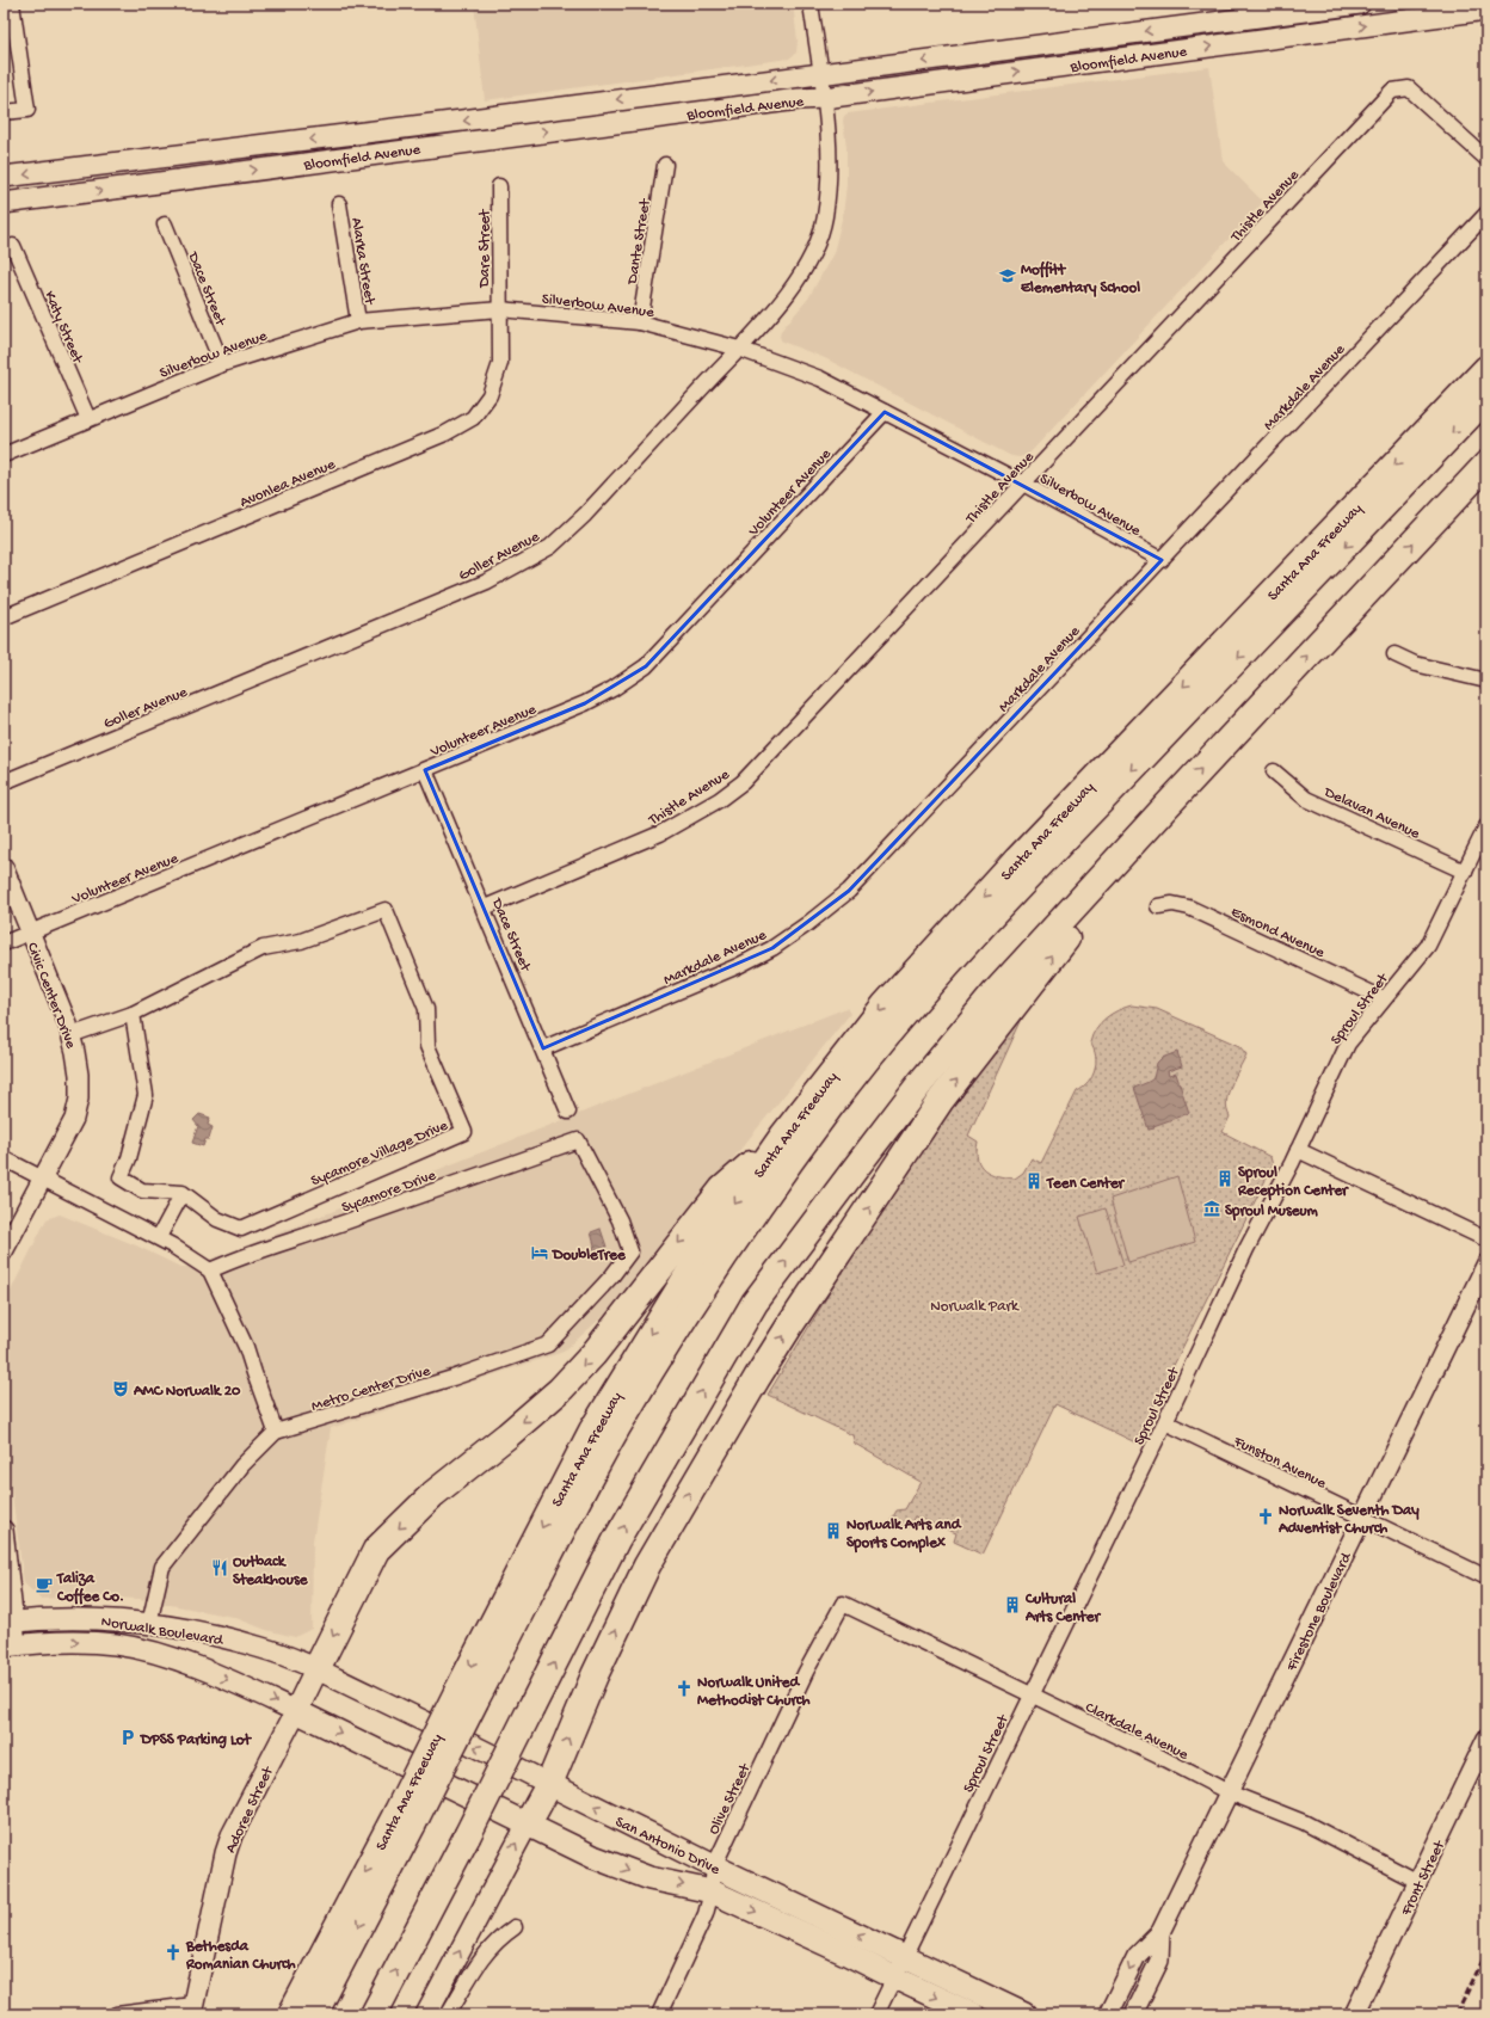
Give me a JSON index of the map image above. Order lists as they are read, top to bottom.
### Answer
{
  "streets": {
    "highway": ["Santa Ana Freeway"],
    "main road": [
      "Bloomfield Avenue",
      "Norwalk Boulevard",
      "Adoree Street",
      "San Antonio Drive"
    ],
    "street": [
      "Thistle Avenue",
      "Dante Street",
      "Dare Street",
      "Alarka Street",
      "Dace Street",
      "Silverbow Avenue",
      "Katy Street",
      "Markdale Avenue",
      "Avonlea Avenue",
      "Volunteer Avenue",
      "Goller Avenue",
      "Delavan Avenue",
      "Esmond Avenue",
      "Civic Center Drive",
      "Sproul Street",
      "Sycamore Village Drive",
      "Sycamore Drive",
      "Metro Center Drive",
      "Funston Avenue",
      "Firestone Boulevard",
      "Clarkdale Avenue",
      "Olive Street",
      "Front Street"
    ]
  },
  "crossings": [
    ["Bloomfield Avenue", "Goller Avenue"],
    ["Thistle Avenue", "Dace Street"],
    ["Thistle Avenue", "Silverbow Avenue"],
    ["Dante Street", "Silverbow Avenue"],
    ["Dare Street", "Silverbow Avenue"],
    ["Dare Street", "Avonlea Avenue"],
    ["Alarka Street", "Silverbow Avenue"],
    ["Dace Street", "Silverbow Avenue"],
    ["Dace Street", "Markdale Avenue"],
    ["Dace Street", "Volunteer Avenue"],
    ["Silverbow Avenue", "Katy Street"],
    ["Silverbow Avenue", "Markdale Avenue"],
    ["Silverbow Avenue", "Avonlea Avenue"],
    ["Silverbow Avenue", "Volunteer Avenue"],
    ["Silverbow Avenue", "Goller Avenue"],
    ["Volunteer Avenue", "Civic Center Drive"],
    ["Delavan Avenue", "Sproul Street"],
    ["Esmond Avenue", "Sproul Street"],
    ["Civic Center Drive", "Sycamore Village Drive"],
    ["Sproul Street", "Funston Avenue"],
    ["Sproul Street", "Clarkdale Avenue"],
    ["Sproul Street", "San Antonio Drive"],
    ["Sycamore Drive", "Metro Center Drive"],
    ["Metro Center Drive", "Norwalk Boulevard"],
    ["Funston Avenue", "Firestone Boulevard"],
    ["Firestone Boulevard", "Clarkdale Avenue"],
    ["Norwalk Boulevard", "Adoree Street"],
    ["Norwalk Boulevard", "San Antonio Drive"],
    ["Clarkdale Avenue", "Olive Street"],
    ["Clarkdale Avenue", "Front Street"],
    ["Olive Street", "San Antonio Drive"],
    ["Adoree Street", "San Antonio Drive"]
  ],
  "parks": ["Norwalk Park"],
  "places": {
    "school or university": ["Moffitt Elementary School"],
    "building": [
      "Sproul Reception Center",
      "Teen Center",
      "Norwalk Arts and Sports Complex",
      "Cultural Arts Center"
    ],
    "museum": ["Sproul Museum"],
    "hotel": ["DoubleTree"],
    "theatre": ["AMC Norwalk 20"],
    "church": ["Norwalk Seventh Day Adventist Church", "Norwalk United Methodist Church", "Bethesda Romanian Church"],
    "restaurant": ["Outback Steakhouse"],
    "cafe": ["Taliza Coffee Co."],
    "parking": ["DPSS Parking Lot"]
  }
}
